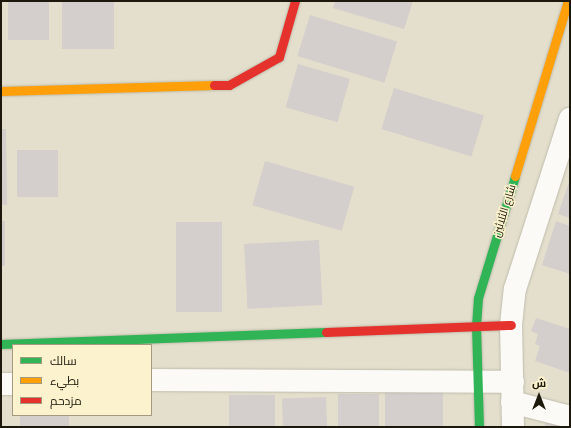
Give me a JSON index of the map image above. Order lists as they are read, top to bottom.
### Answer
{
  "streets": {
    "street": ["شارع الثلاثين"]
  },
  "legend": ["سالك", "بطيء", "مزدحم"],
  "north": "top"
}
